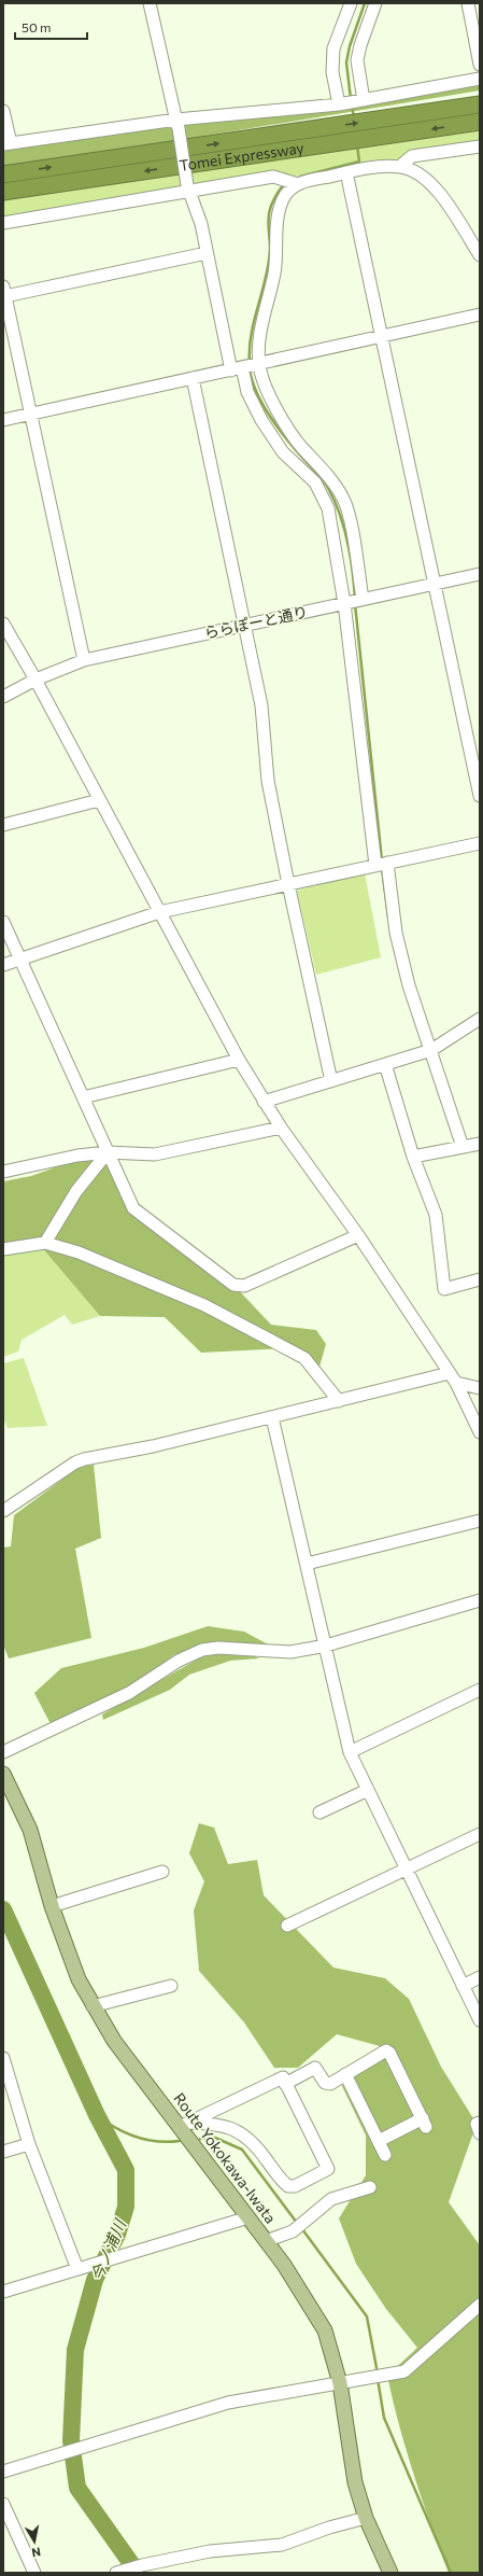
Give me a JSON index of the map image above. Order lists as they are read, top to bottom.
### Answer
{
  "streets": {
    "highway": ["Tomei Expressway"],
    "main road": ["Route Yokokawa-Iwata"],
    "street": ["ららぽーと通り"]
  },
  "water": ["今ノ浦川"],
  "scale_bar": "50 m",
  "north": "bottom"
}
